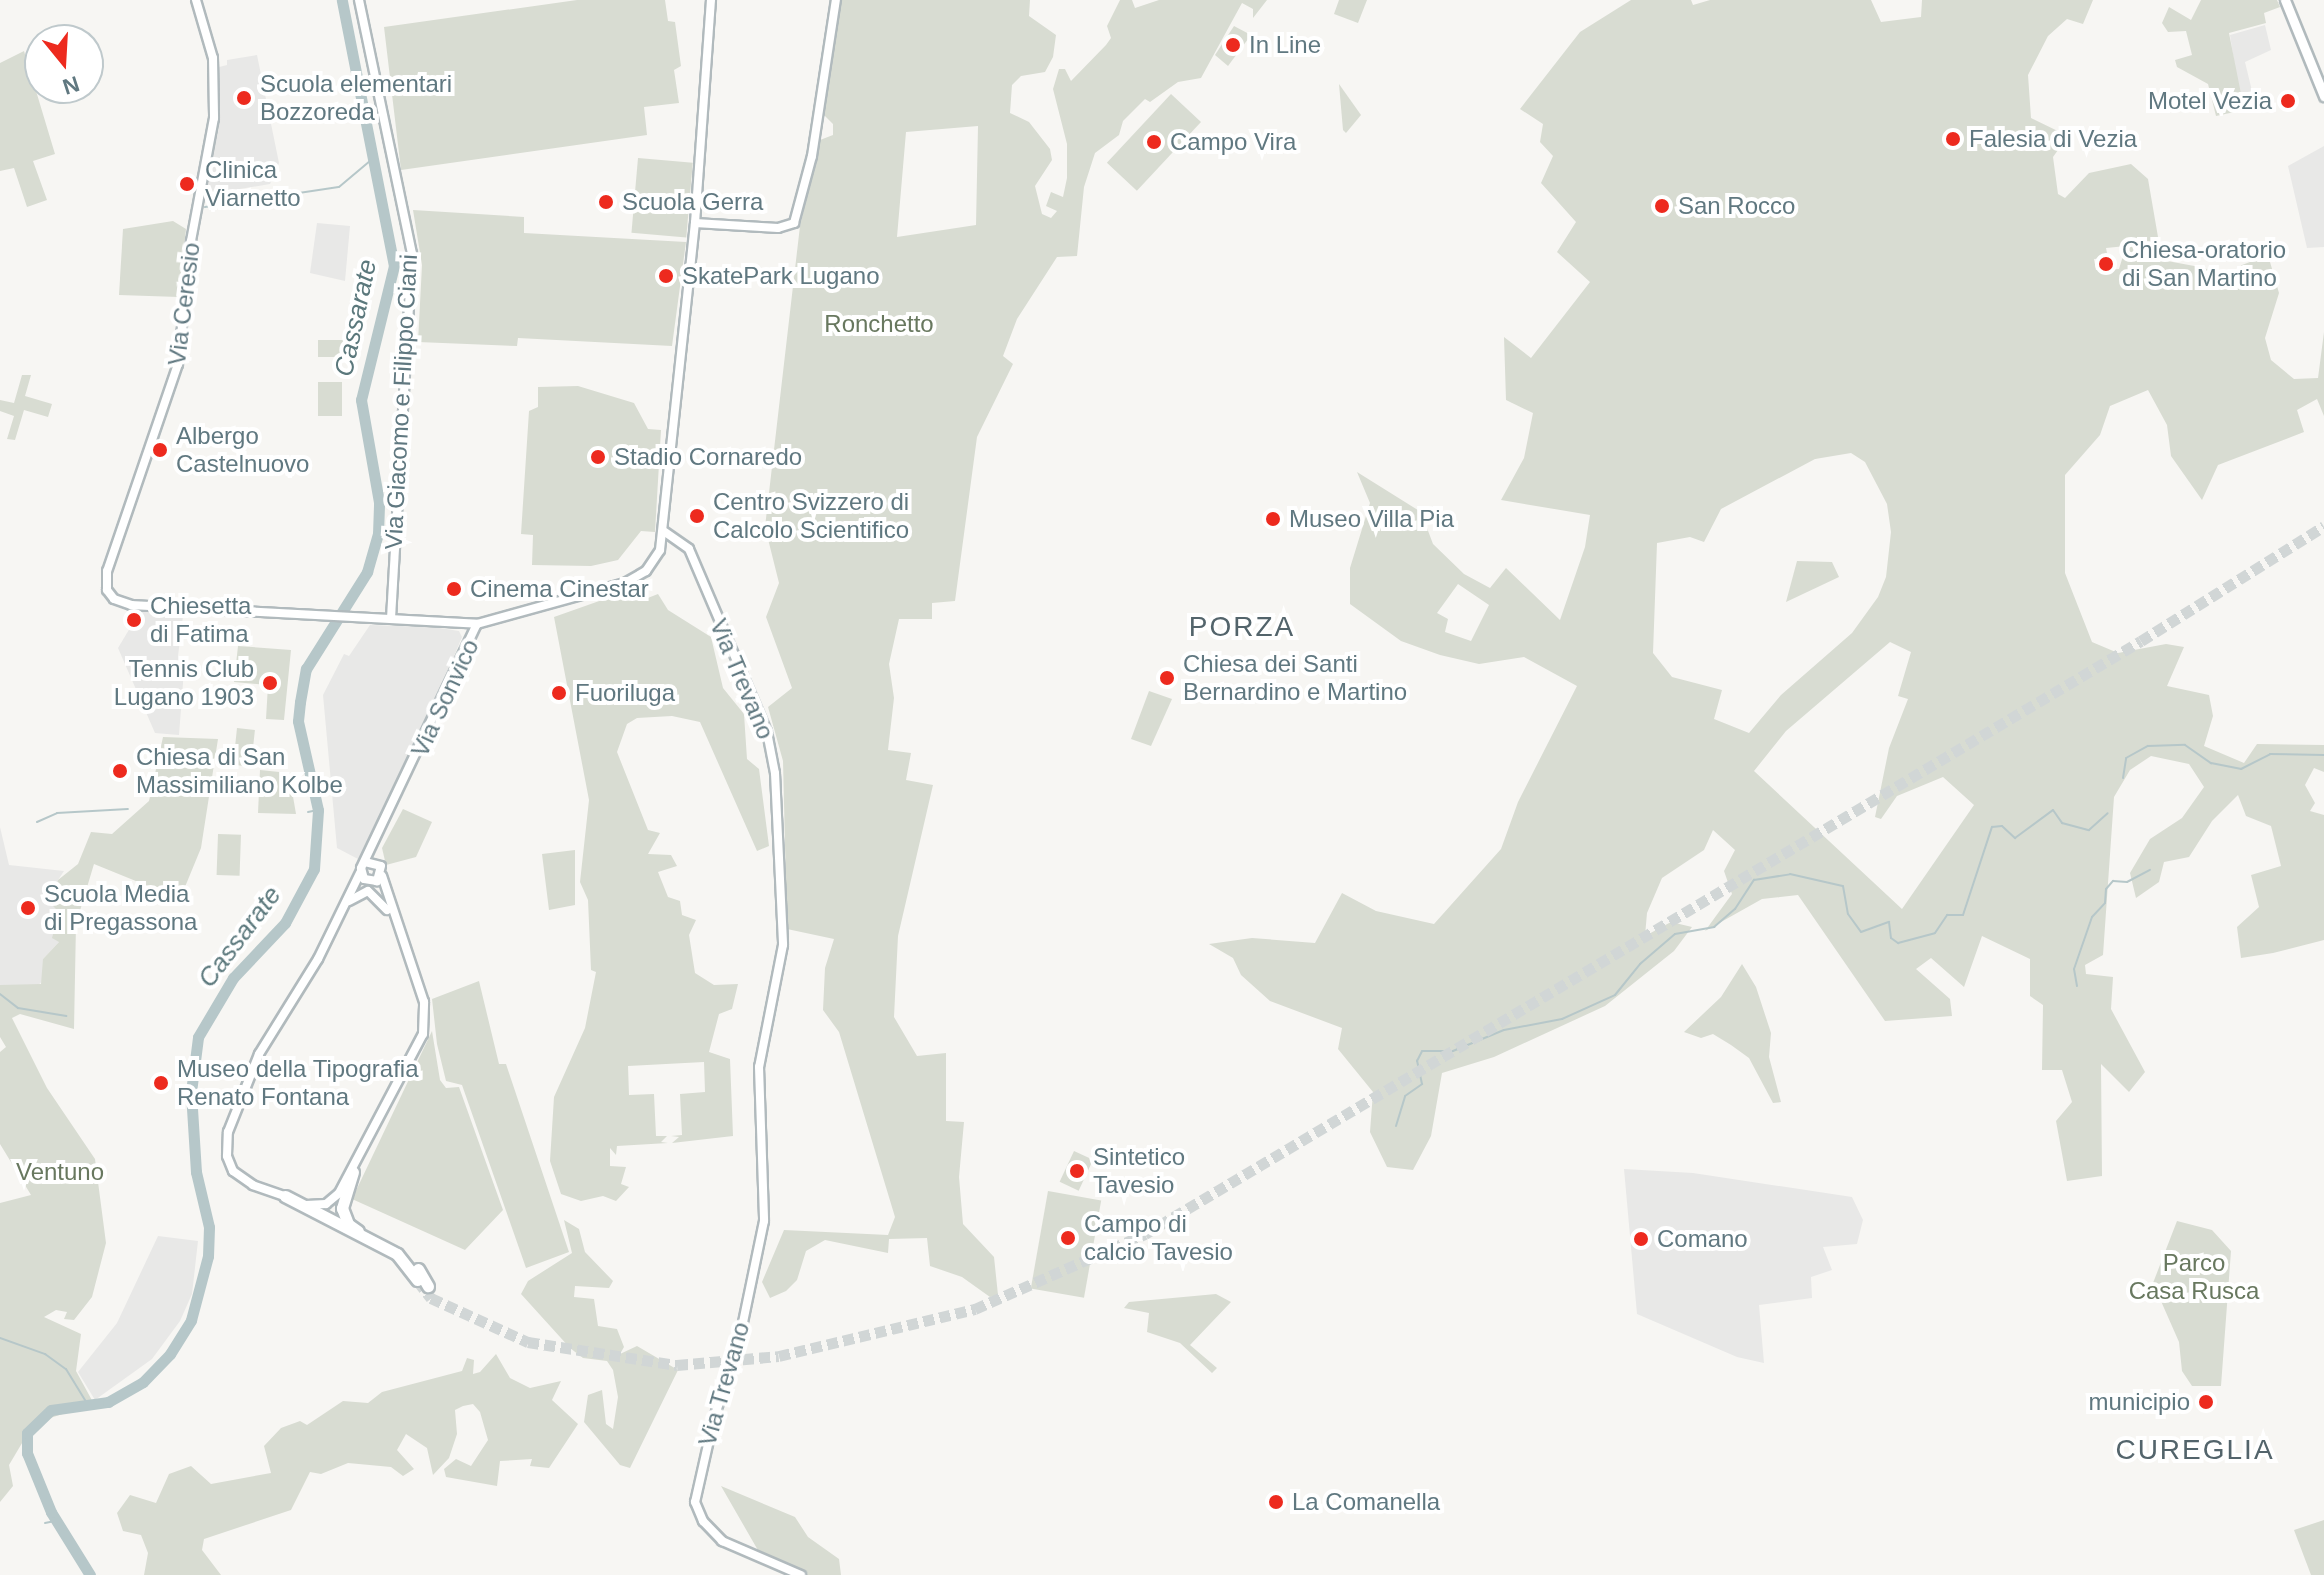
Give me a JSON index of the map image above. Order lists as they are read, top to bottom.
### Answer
{
  "streets": {
    "main road": [
      "Via Ceresio",
      "Via Giacomo e Filippo Ciani",
      "Via Trevano",
      "Via Sonvico"
    ]
  },
  "crossings": [
    ["Via Ceresio", "Via Giacomo e Filippo Ciani"],
    ["Via Trevano", "Via Sonvico"]
  ],
  "districts": ["PORZA", "CUREGLIA"],
  "water": ["Cassarate"],
  "parks": ["Ronchetto", "Ventuno", "Parco Casa Rusca"],
  "places": [
    "In Line",
    "Scuola elementari Bozzoreda",
    "Motel Vezia",
    "Falesia di Vezia",
    "Campo Vira",
    "Clinica Viarnetto",
    "Scuola Gerra",
    "San Rocco",
    "Chiesa-oratorio di San Martino",
    "SkatePark Lugano",
    "Albergo Castelnuovo",
    "Stadio Cornaredo",
    "Centro Svizzero di Calcolo Scientifico",
    "Museo Villa Pia",
    "Cinema Cinestar",
    "Chiesetta di Fatima",
    "Chiesa dei Santi Bernardino e Martino",
    "Tennis Club Lugano 1903",
    "Fuoriluga",
    "Chiesa di San Massimiliano Kolbe",
    "Scuola Media di Pregassona",
    "Museo della Tipografia Renato Fontana",
    "Sintetico Tavesio",
    "Campo di calcio Tavesio",
    "Comano",
    "municipio",
    "La Comanella"
  ],
  "north": "bottom"
}
